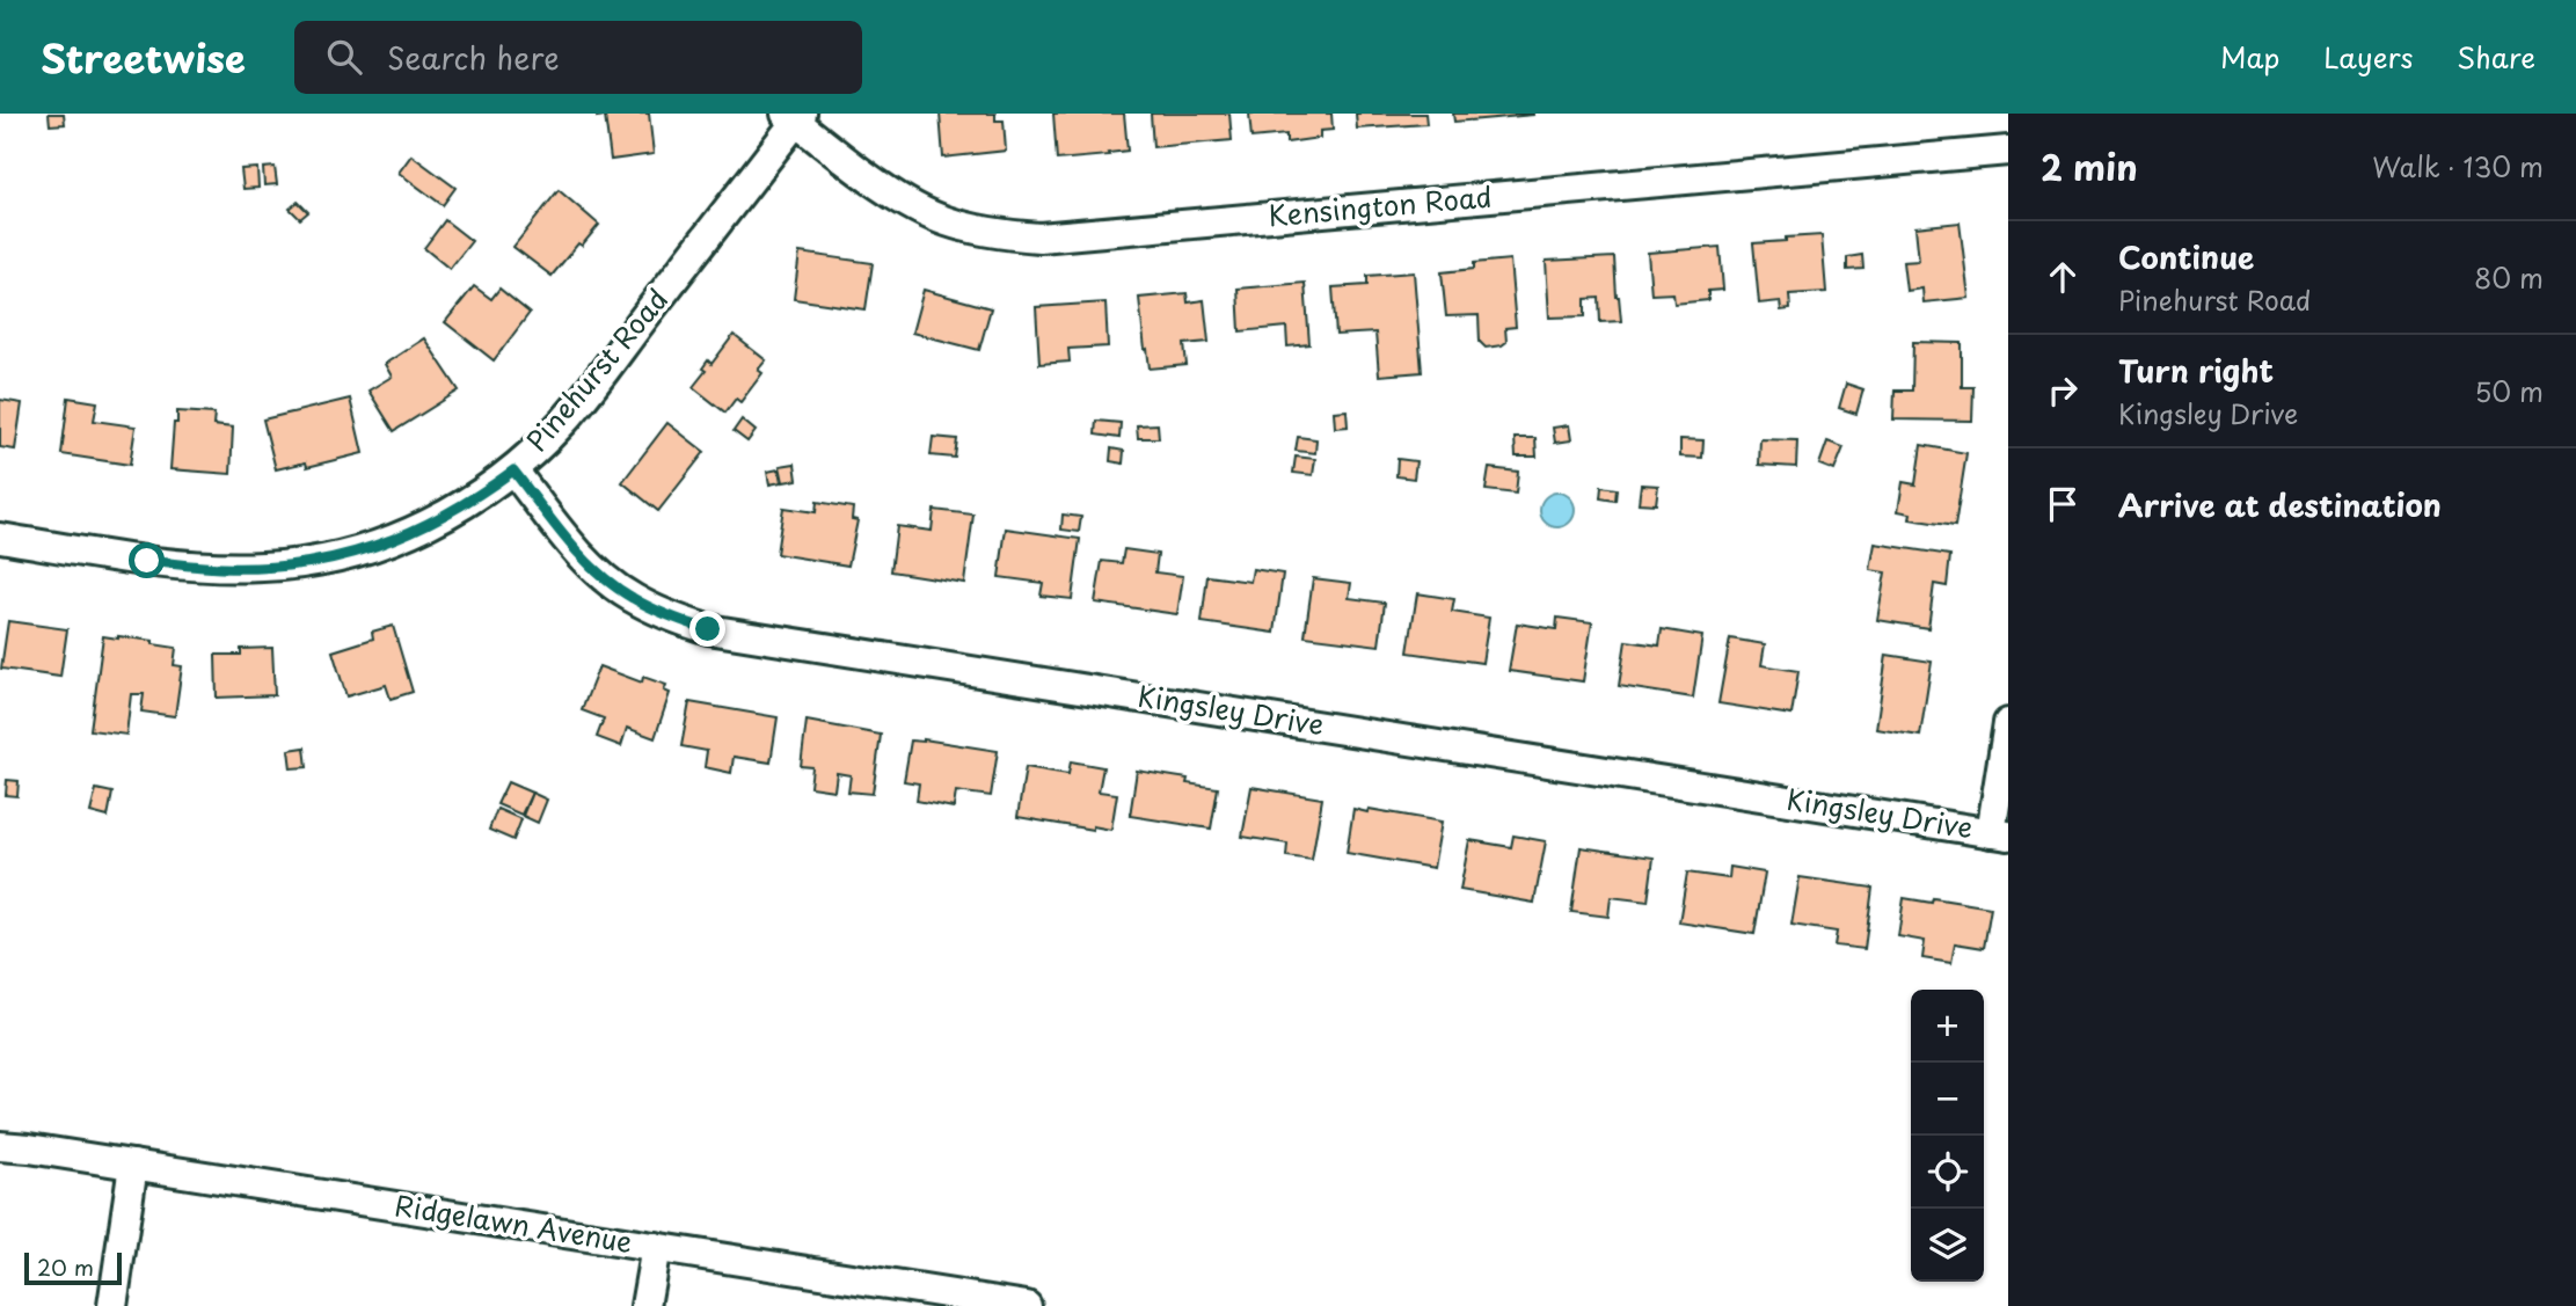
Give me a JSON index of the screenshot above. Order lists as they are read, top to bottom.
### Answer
{
  "streets": {
    "street": [
      "Kensington Road",
      "Pinehurst Road",
      "Kingsley Drive",
      "Ridgelawn Avenue"
    ]
  },
  "crossings": [
    ["Kensington Road", "Pinehurst Road"],
    ["Pinehurst Road", "Kingsley Drive"]
  ],
  "scale_bar": "20 m",
  "page": {
    "header": "Streetwise",
    "search": "Search here",
    "nav": ["Map", "Layers", "Share"],
    "heading": ["2 min", "Walk · 130 m"],
    "list": [
      ["Continue", "Pinehurst Road", "80 m"],
      ["Turn right", "Kingsley Drive", "50 m"],
      "Arrive at destination"
    ],
    "map_buttons": ["+", "−"],
    "scale": "20 m"
  }
}
